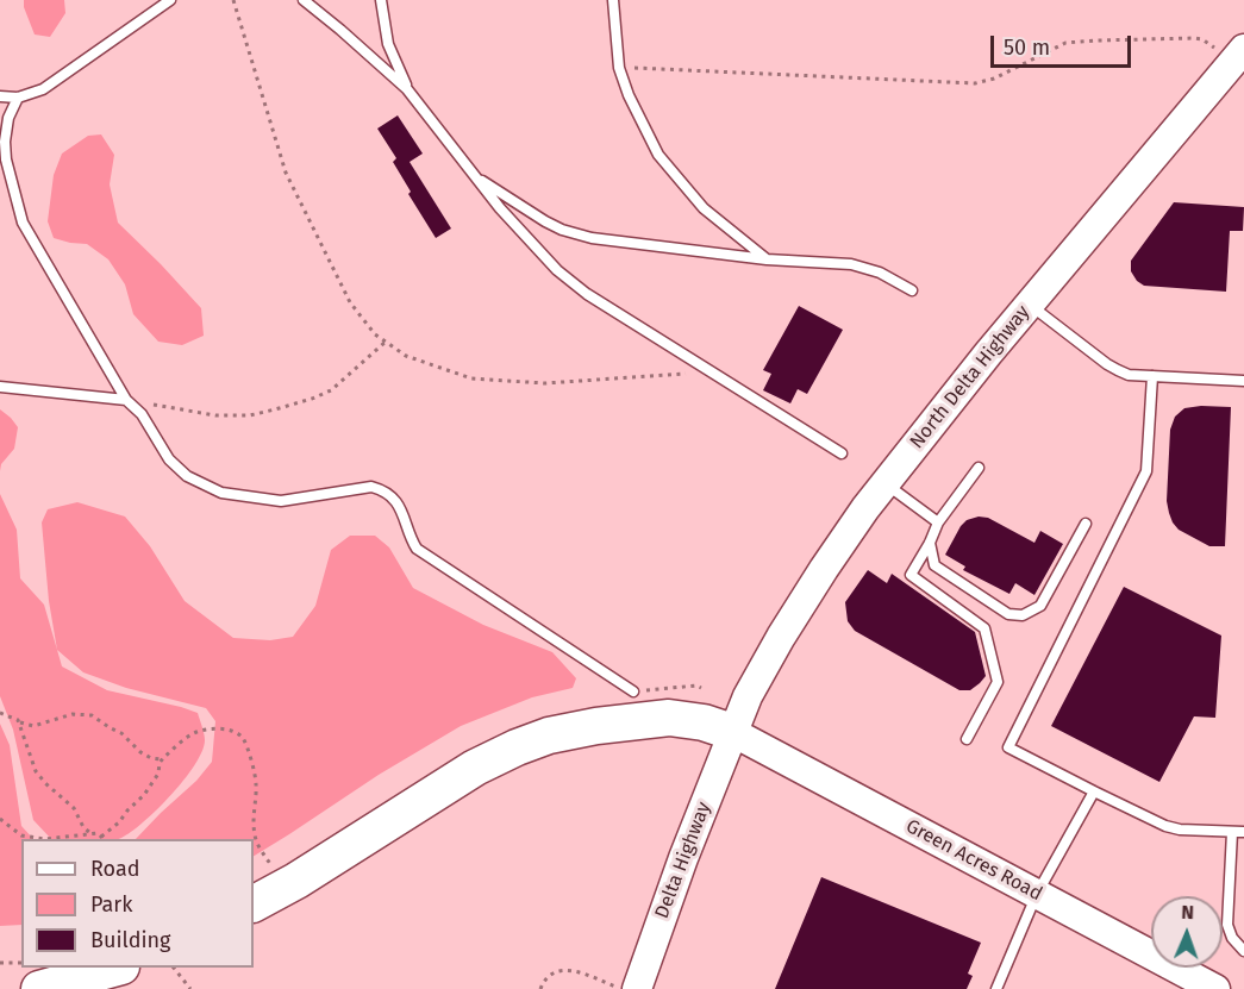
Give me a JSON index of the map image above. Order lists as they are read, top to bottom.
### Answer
{
  "streets": {
    "street": ["North Delta Highway", "Delta Highway", "Green Acres Road"]
  },
  "crossings": [
    ["North Delta Highway", "Delta Highway"],
    ["North Delta Highway", "Green Acres Road"],
    ["Delta Highway", "Green Acres Road"]
  ],
  "legend": ["Road", "Park", "Building"],
  "scale_bar": "50 m",
  "north": "top"
}
